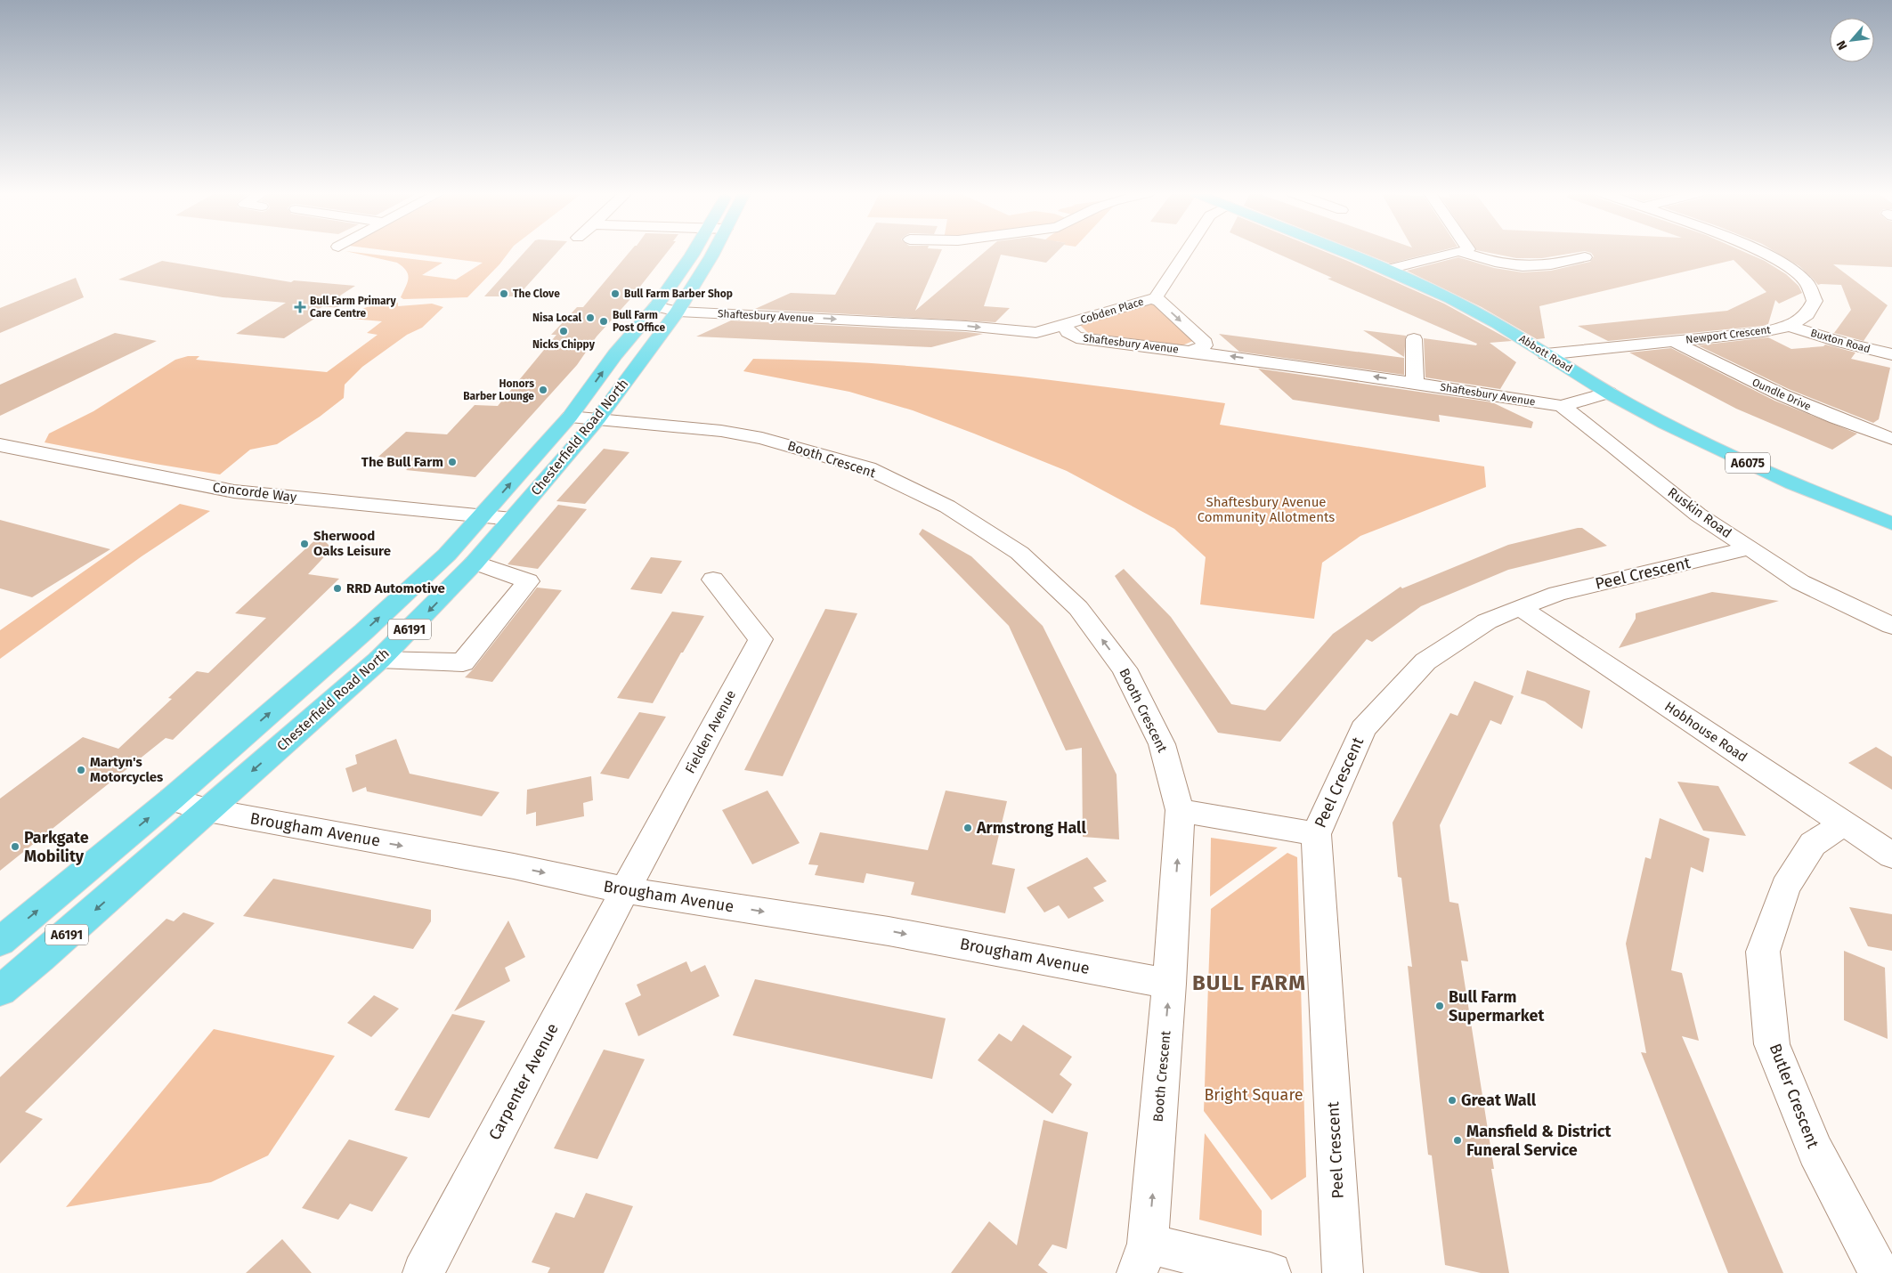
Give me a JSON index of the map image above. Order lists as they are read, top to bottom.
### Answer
{
  "streets": {
    "main road": [
      "Abbott Road",
      "Chesterfield Road North",
      "A6075",
      "A6191"
    ],
    "street": [
      "Cobden Place",
      "Shaftesbury Avenue",
      "Newport Crescent",
      "Buxton Road",
      "Oundle Drive",
      "Booth Crescent",
      "Concorde Way",
      "Ruskin Road",
      "Peel Crescent",
      "Fielden Avenue",
      "Hobhouse Road",
      "Brougham Avenue",
      "Carpenter Avenue",
      "Butler Crescent"
    ]
  },
  "crossings": [
    ["Cobden Place", "Shaftesbury Avenue"],
    ["Shaftesbury Avenue", "Chesterfield Road North"],
    ["Shaftesbury Avenue", "Ruskin Road"],
    ["Newport Crescent", "Buxton Road"],
    ["Newport Crescent", "Abbott Road"],
    ["Newport Crescent", "Oundle Drive"],
    ["Chesterfield Road North", "Booth Crescent"],
    ["Chesterfield Road North", "Concorde Way"],
    ["Chesterfield Road North", "Brougham Avenue"],
    ["Booth Crescent", "Brougham Avenue"],
    ["Ruskin Road", "Peel Crescent"],
    ["Peel Crescent", "Hobhouse Road"],
    ["Fielden Avenue", "Brougham Avenue"],
    ["Fielden Avenue", "Carpenter Avenue"],
    ["Hobhouse Road", "Butler Crescent"],
    ["Brougham Avenue", "Carpenter Avenue"]
  ],
  "one_way": ["Booth Crescent", "Brougham Avenue"],
  "districts": ["BULL FARM"],
  "parks": ["Shaftesbury Avenue Community Allotments", "Bright Square"],
  "places": {
    "other": [
      "The Clove",
      "Bull Farm Barber Shop",
      "Nisa Local",
      "Bull Farm Post Office",
      "Nicks Chippy",
      "Honors Barber Lounge",
      "The Bull Farm",
      "Sherwood Oaks Leisure",
      "RRD Automotive",
      "Martyn's Motorcycles",
      "Armstrong Hall",
      "Parkgate Mobility",
      "Bull Farm Supermarket",
      "Great Wall",
      "Mansfield & District Funeral Service"
    ],
    "health": ["Bull Farm Primary Care Centre"]
  },
  "north": "bottom left"
}
